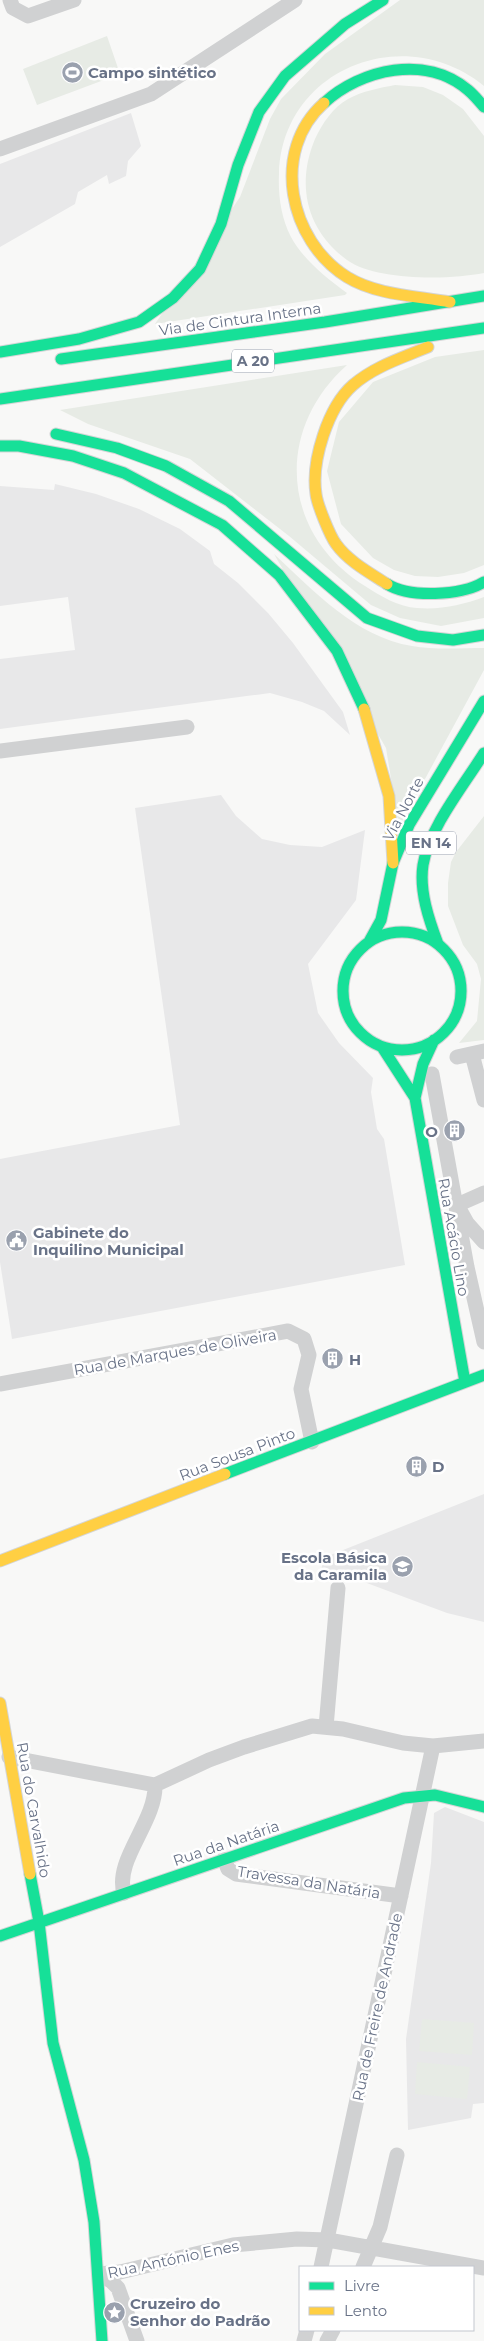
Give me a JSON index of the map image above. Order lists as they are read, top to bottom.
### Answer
{
  "streets": {
    "main road": [
      "Via de Cintura Interna",
      "A 20",
      "Via Norte",
      "EN 14",
      "Rua Acácio Lino",
      "Rua Sousa Pinto",
      "Rua do Carvalhido",
      "Rua da Natária"
    ],
    "street": [
      "Rua de Marques de Oliveira",
      "Travessa da Natária",
      "Rua de Freire de Andrade",
      "Rua António Enes"
    ]
  },
  "crossings": [
    ["Via Norte", "EN 14"],
    ["Via Norte", "Rua Acácio Lino"],
    ["EN 14", "Rua Acácio Lino"],
    ["Rua Acácio Lino", "Rua Sousa Pinto"],
    ["Rua de Marques de Oliveira", "Rua Sousa Pinto"],
    ["Rua do Carvalhido", "Rua da Natária"],
    ["Rua do Carvalhido", "Rua António Enes"],
    ["Rua da Natária", "Travessa da Natária"],
    ["Rua da Natária", "Rua de Freire de Andrade"],
    ["Travessa da Natária", "Rua de Freire de Andrade"],
    ["Rua de Freire de Andrade", "Rua António Enes"]
  ],
  "places": {
    "sports": ["Campo sintético"],
    "building": ["O", "H", "D"],
    "public building": ["Gabinete do Inquilino Municipal"],
    "school or university": ["Escola Básica da Caramila"],
    "place": ["Cruzeiro do Senhor do Padrão"]
  },
  "legend": ["Livre", "Lento"]
}
